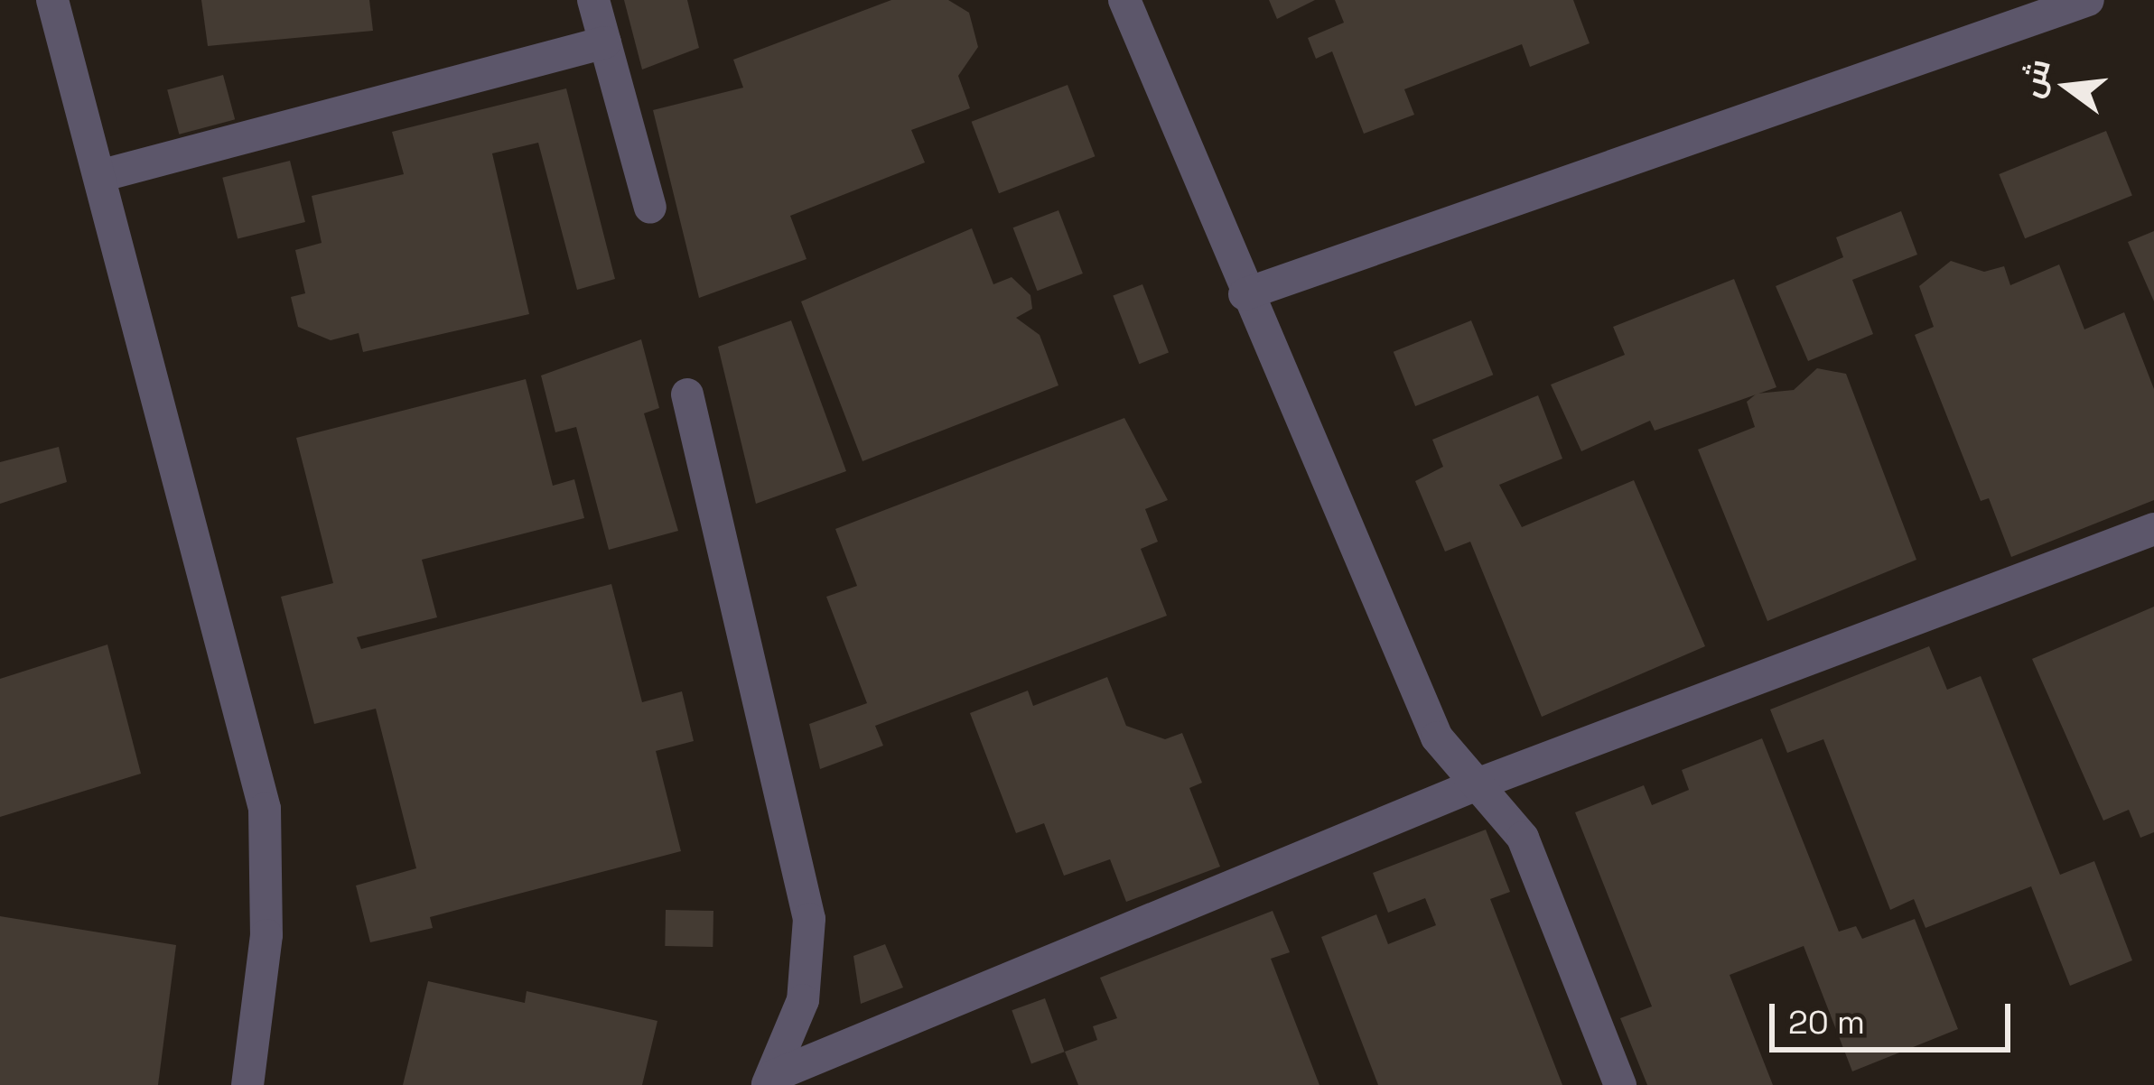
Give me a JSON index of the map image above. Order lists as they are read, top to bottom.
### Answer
{
  "scale_bar": "20 m",
  "north": "left"
}
